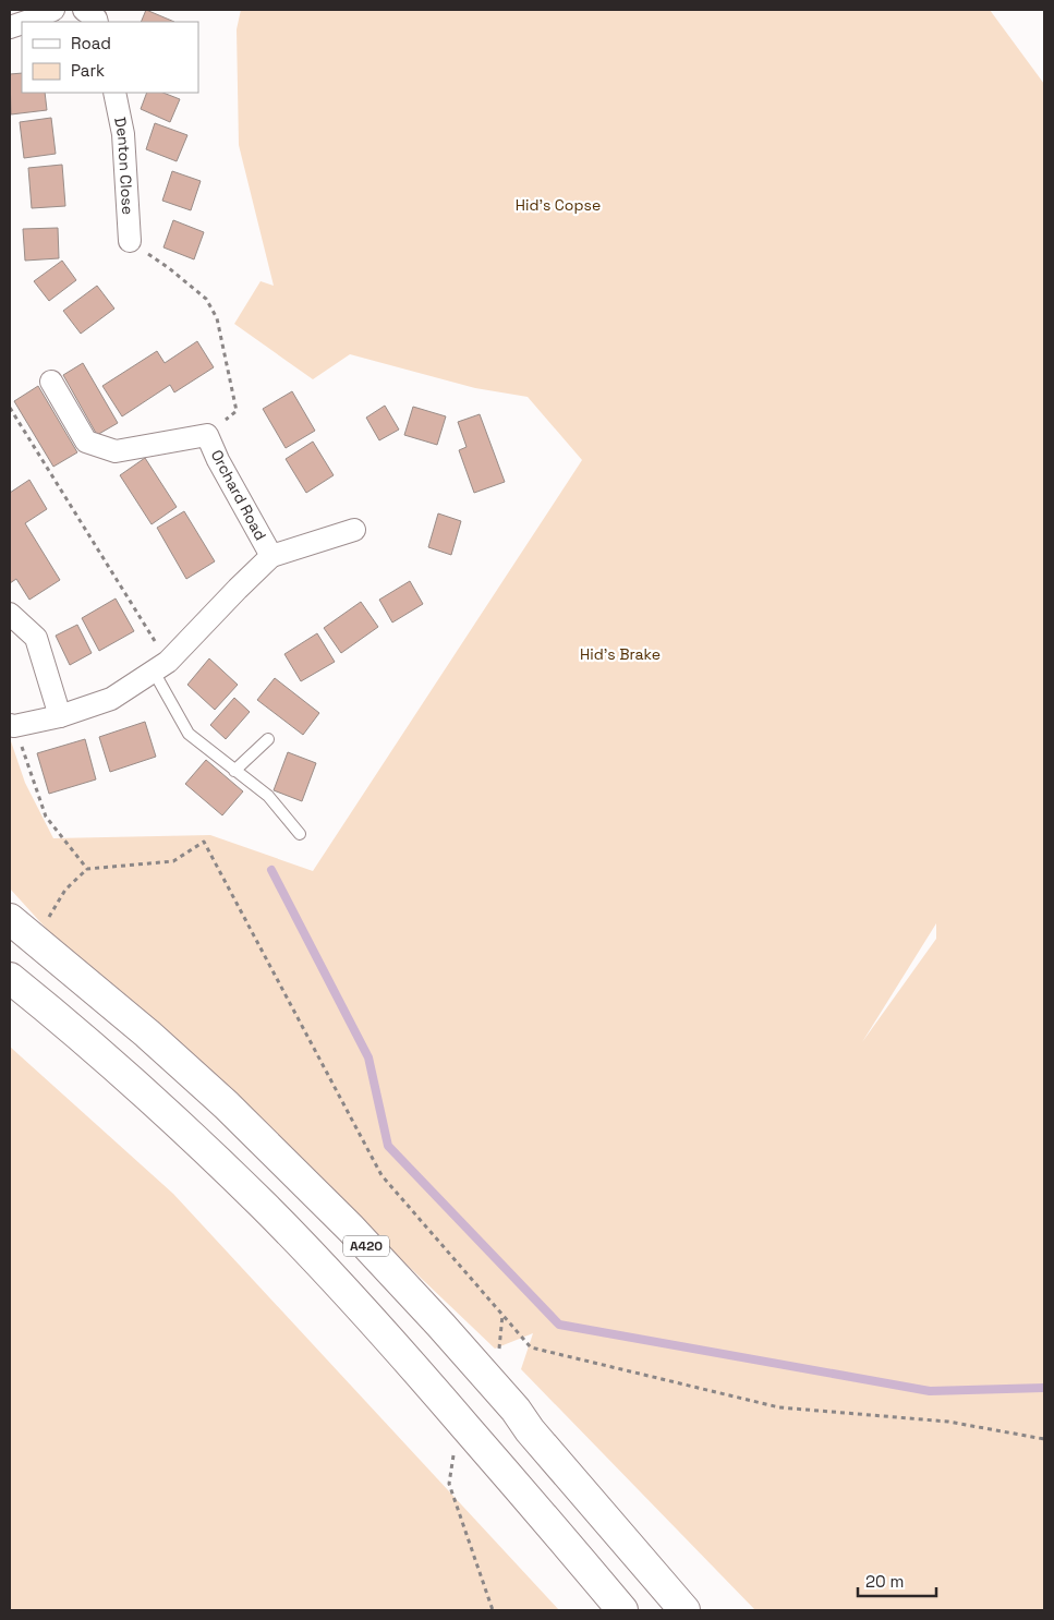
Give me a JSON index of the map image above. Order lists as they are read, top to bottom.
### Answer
{
  "streets": {
    "highway": ["A420"],
    "street": ["Denton Close", "Orchard Road"]
  },
  "parks": ["Hid's Copse", "Hid's Brake"],
  "legend": ["Road", "Park"],
  "scale_bar": "20 m"
}
